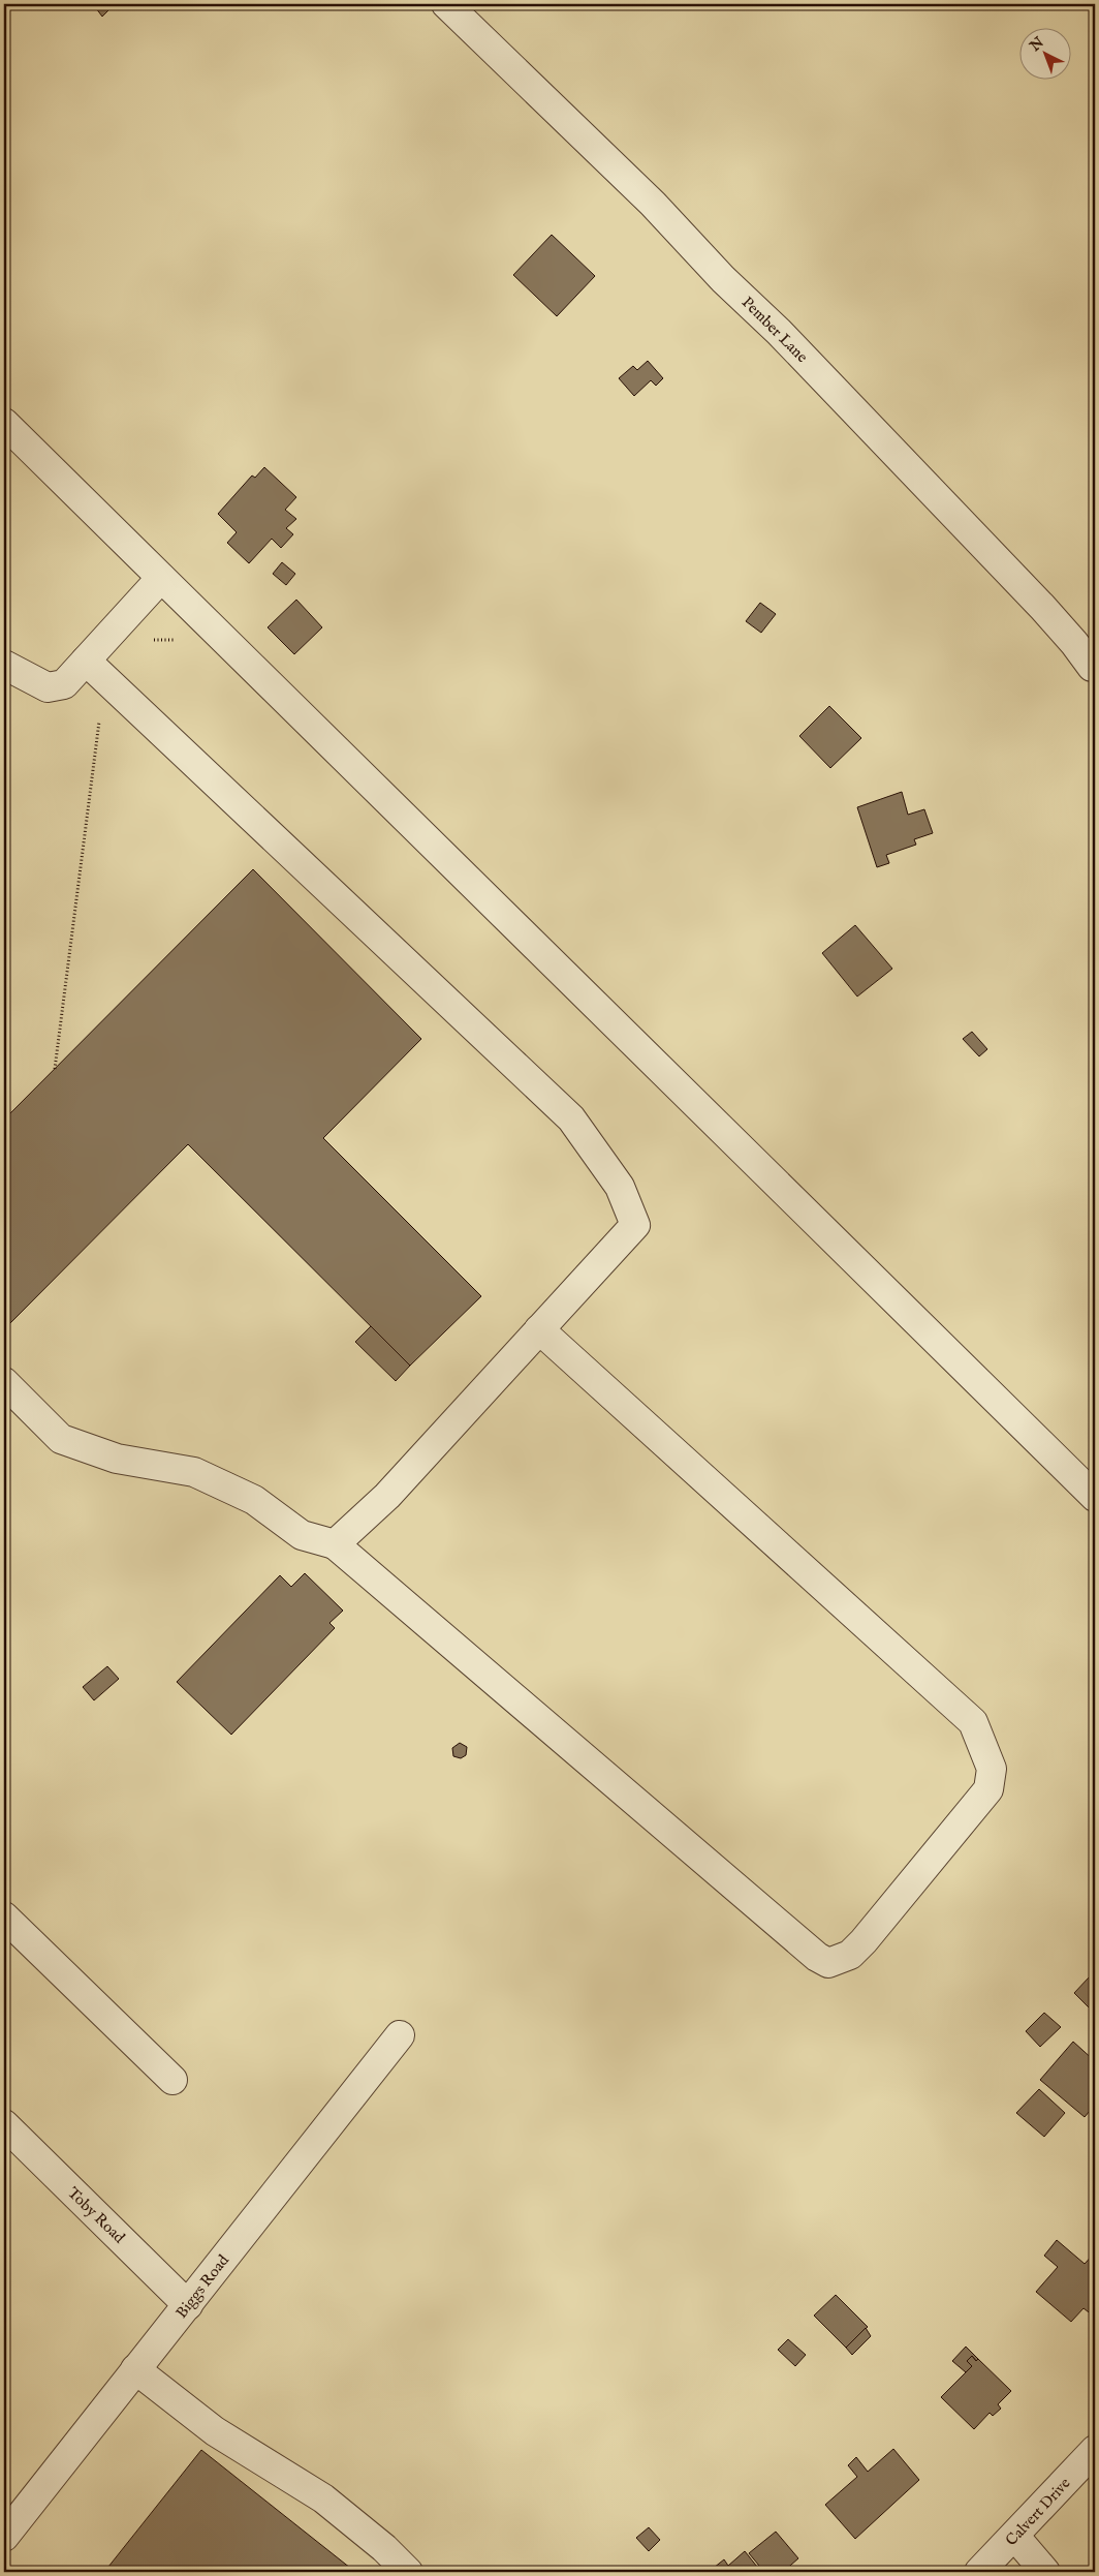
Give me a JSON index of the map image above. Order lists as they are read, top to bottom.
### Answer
{
  "streets": {
    "street": [
      "Pember Lane",
      "Toby Road",
      "Biggs Road",
      "Calvert Drive"
    ]
  },
  "crossings": [
    ["Toby Road", "Biggs Road"]
  ],
  "north": "top left"
}
